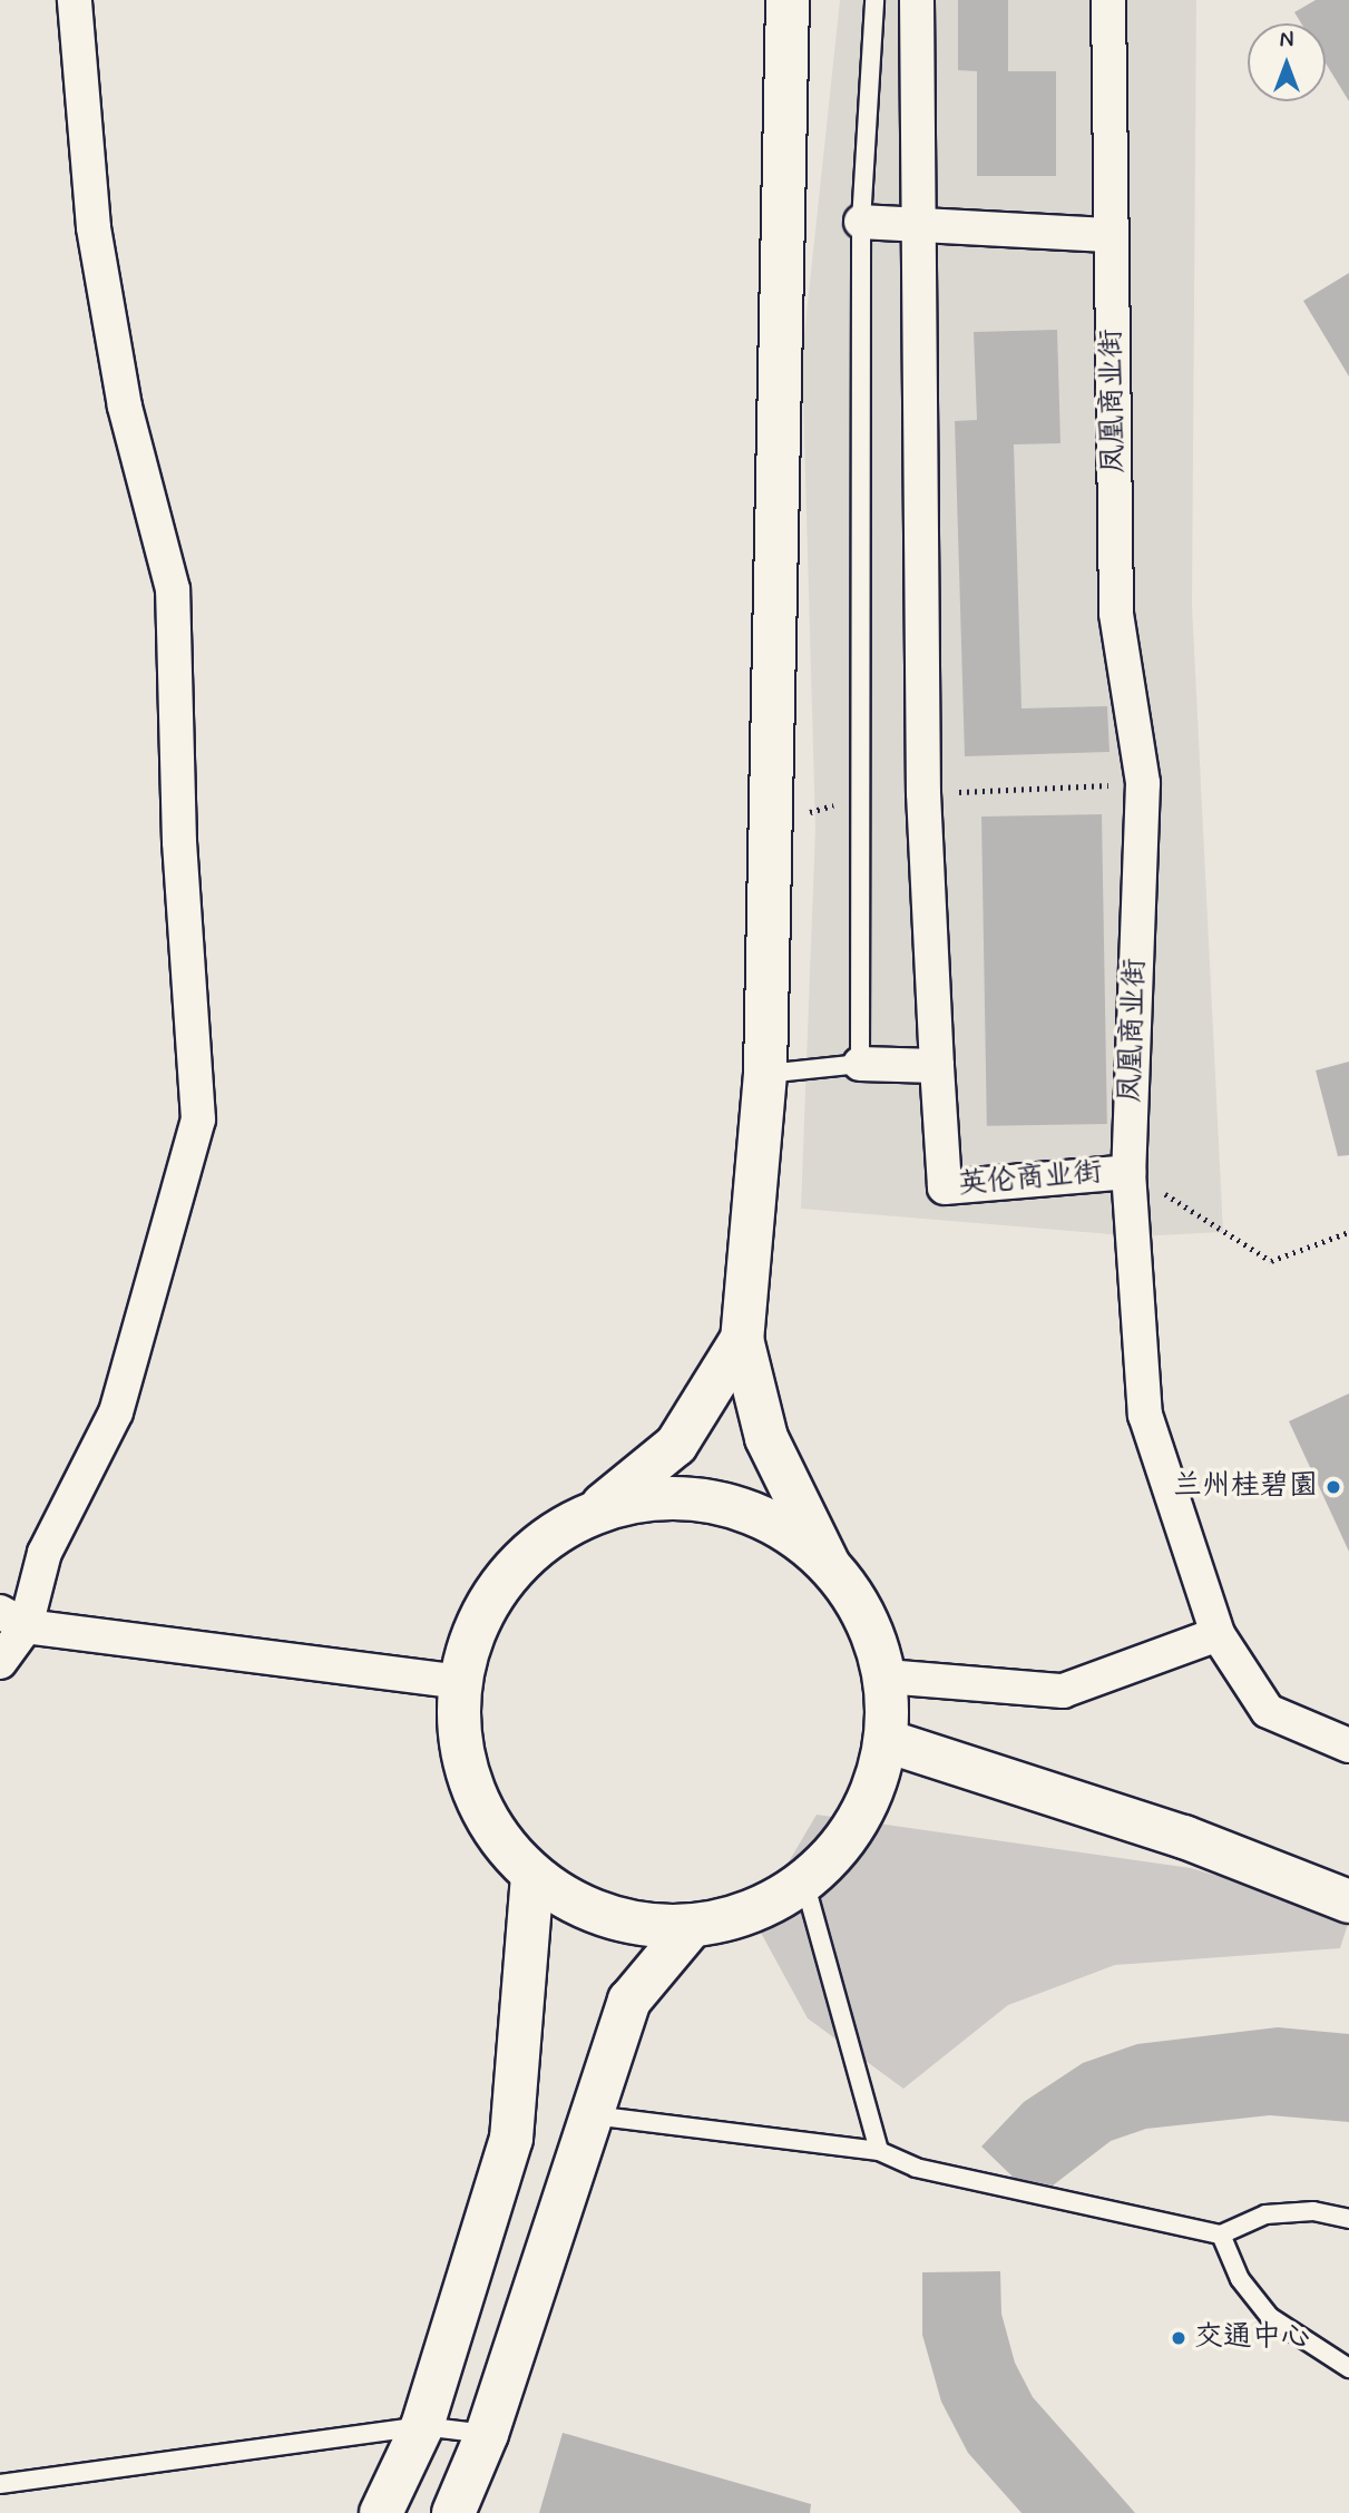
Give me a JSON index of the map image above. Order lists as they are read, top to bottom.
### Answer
{
  "streets": {
    "street": ["凤凰商业街", "英伦商业街"]
  },
  "crossings": [
    ["凤凰商业街", "英伦商业街"]
  ],
  "places": ["兰州桂碧園", "交通中心"],
  "north": "top"
}
